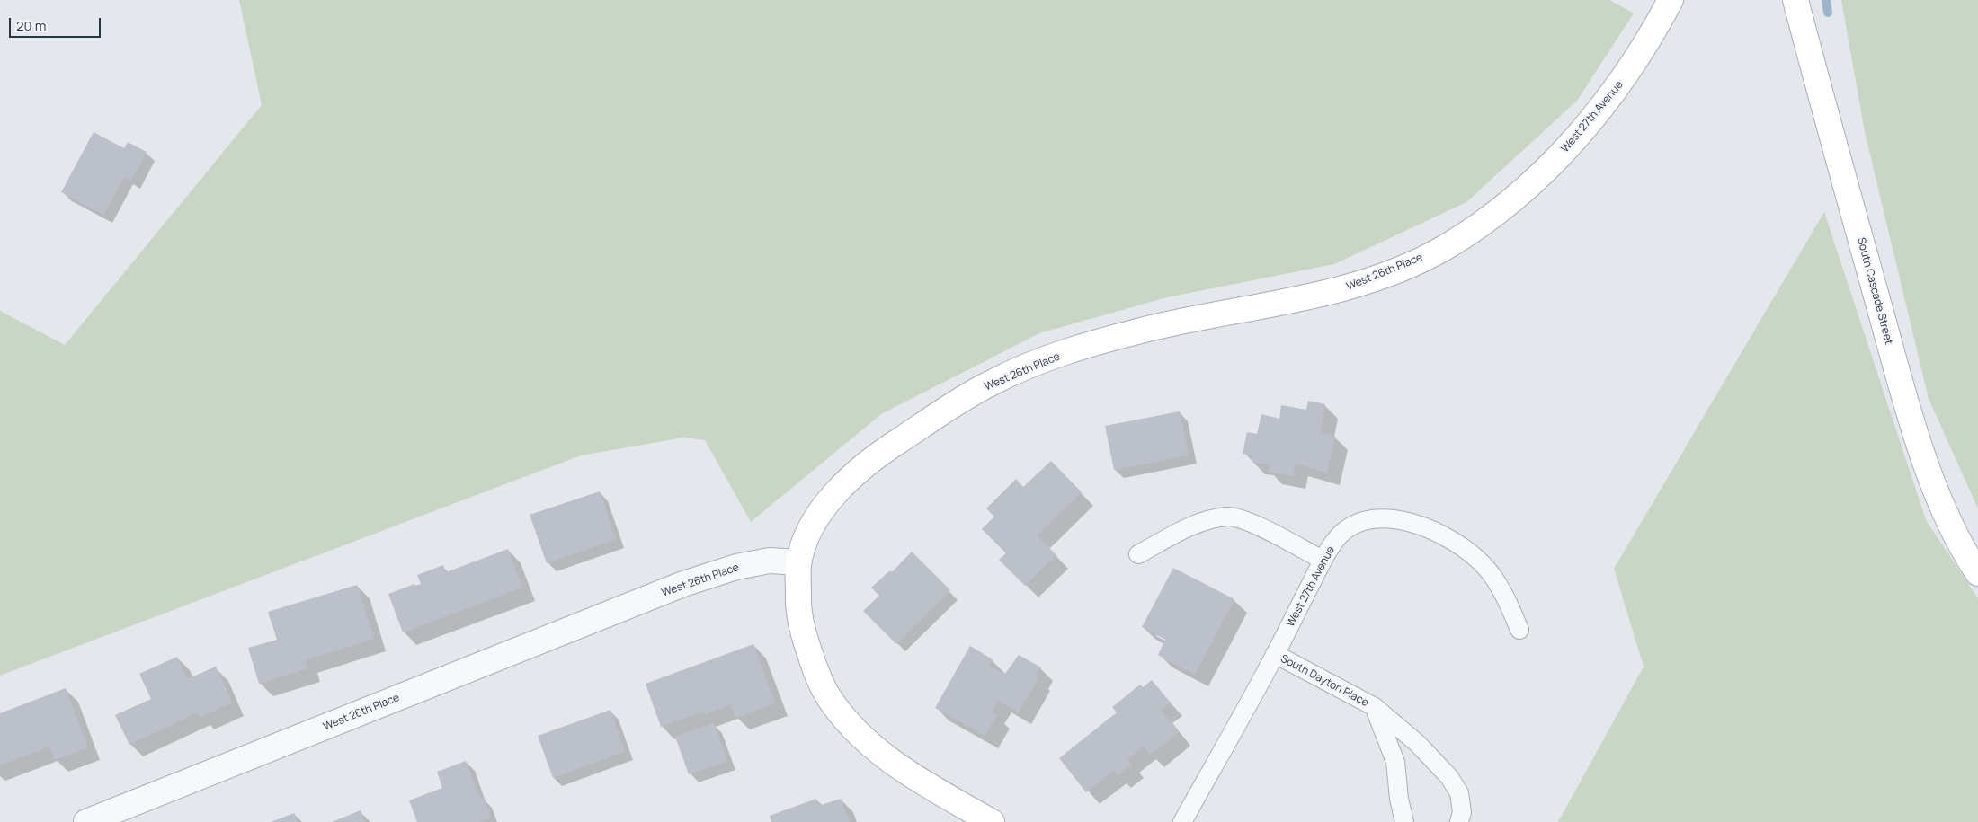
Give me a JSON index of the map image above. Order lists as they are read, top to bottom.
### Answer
{
  "streets": {
    "main road": ["West 27th Avenue", "West 26th Place", "South Cascade Street"],
    "lane": ["South Dayton Place"]
  },
  "crossings": [
    ["West 27th Avenue", "West 26th Place"],
    ["West 27th Avenue", "South Dayton Place"]
  ],
  "scale_bar": "20 m"
}
